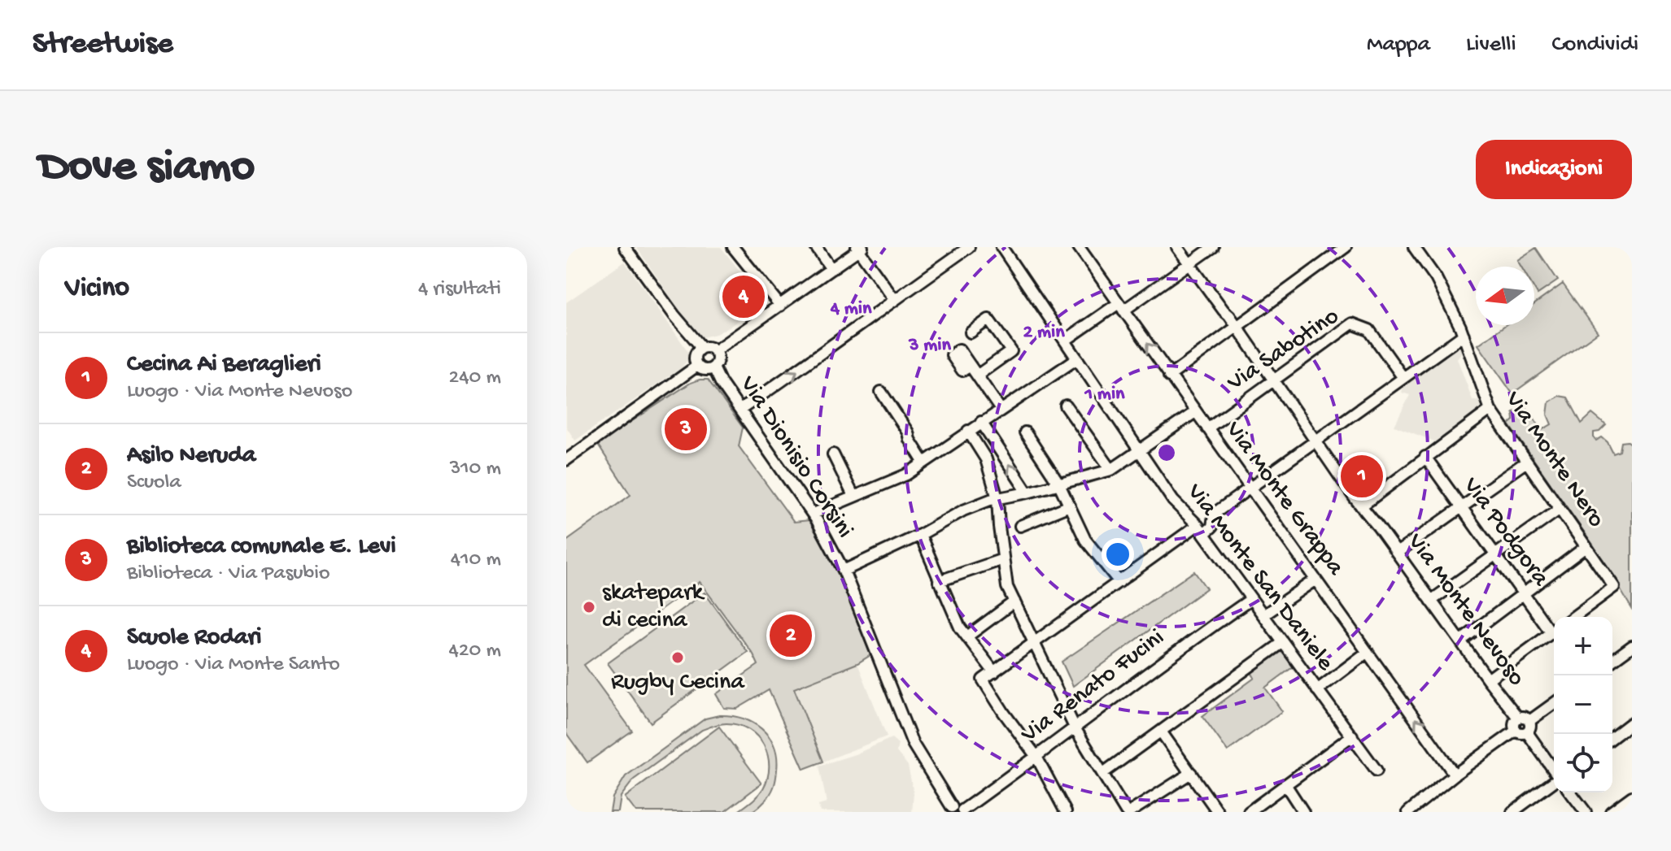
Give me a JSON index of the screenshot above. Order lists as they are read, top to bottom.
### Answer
{
  "streets": {
    "street": [
      "Via Sabotino",
      "Via Dionisio Corsini",
      "Via Monte Nero",
      "Via Monte Grappa",
      "Via Podgora",
      "Via Monte San Daniele",
      "Via Monte Nevoso",
      "Via Renato Fucini"
    ]
  },
  "crossings": [
    ["Via Sabotino", "Via Monte Grappa"],
    ["Via Sabotino", "Via Monte Nevoso"],
    ["Via Dionisio Corsini", "Via Renato Fucini"],
    ["Via Monte San Daniele", "Via Renato Fucini"]
  ],
  "one_way": ["Via Monte Grappa"],
  "places": ["skatepark di cecina", "Rugby Cecina"],
  "north": "left",
  "page": {
    "header": "Streetwise",
    "nav": ["Mappa", "Livelli", "Condividi"],
    "buttons": "Indicazioni",
    "title": "Dove siamo",
    "heading": ["Vicino", "4 risultati"],
    "pins": [
      "4",
      "3",
      "1",
      "2"
    ],
    "list": [
      {
        "mark": "1",
        "name": "Cecina Ai Beraglieri",
        "note": "Luogo · Via Monte Nevoso",
        "value": "240 m"
      },
      {
        "mark": "2",
        "name": "Asilo Neruda",
        "note": "Scuola",
        "value": "310 m"
      },
      {
        "mark": "3",
        "name": "Biblioteca comunale E. Levi",
        "note": "Biblioteca · Via Pasubio",
        "value": "410 m"
      },
      {
        "mark": "4",
        "name": "Scuole Rodari",
        "note": "Luogo · Via Monte Santo",
        "value": "420 m"
      }
    ],
    "map_buttons": ["+", "−"]
  },
  "rings": [
    "4 min",
    "2 min",
    "3 min",
    "1 min"
  ]
}
